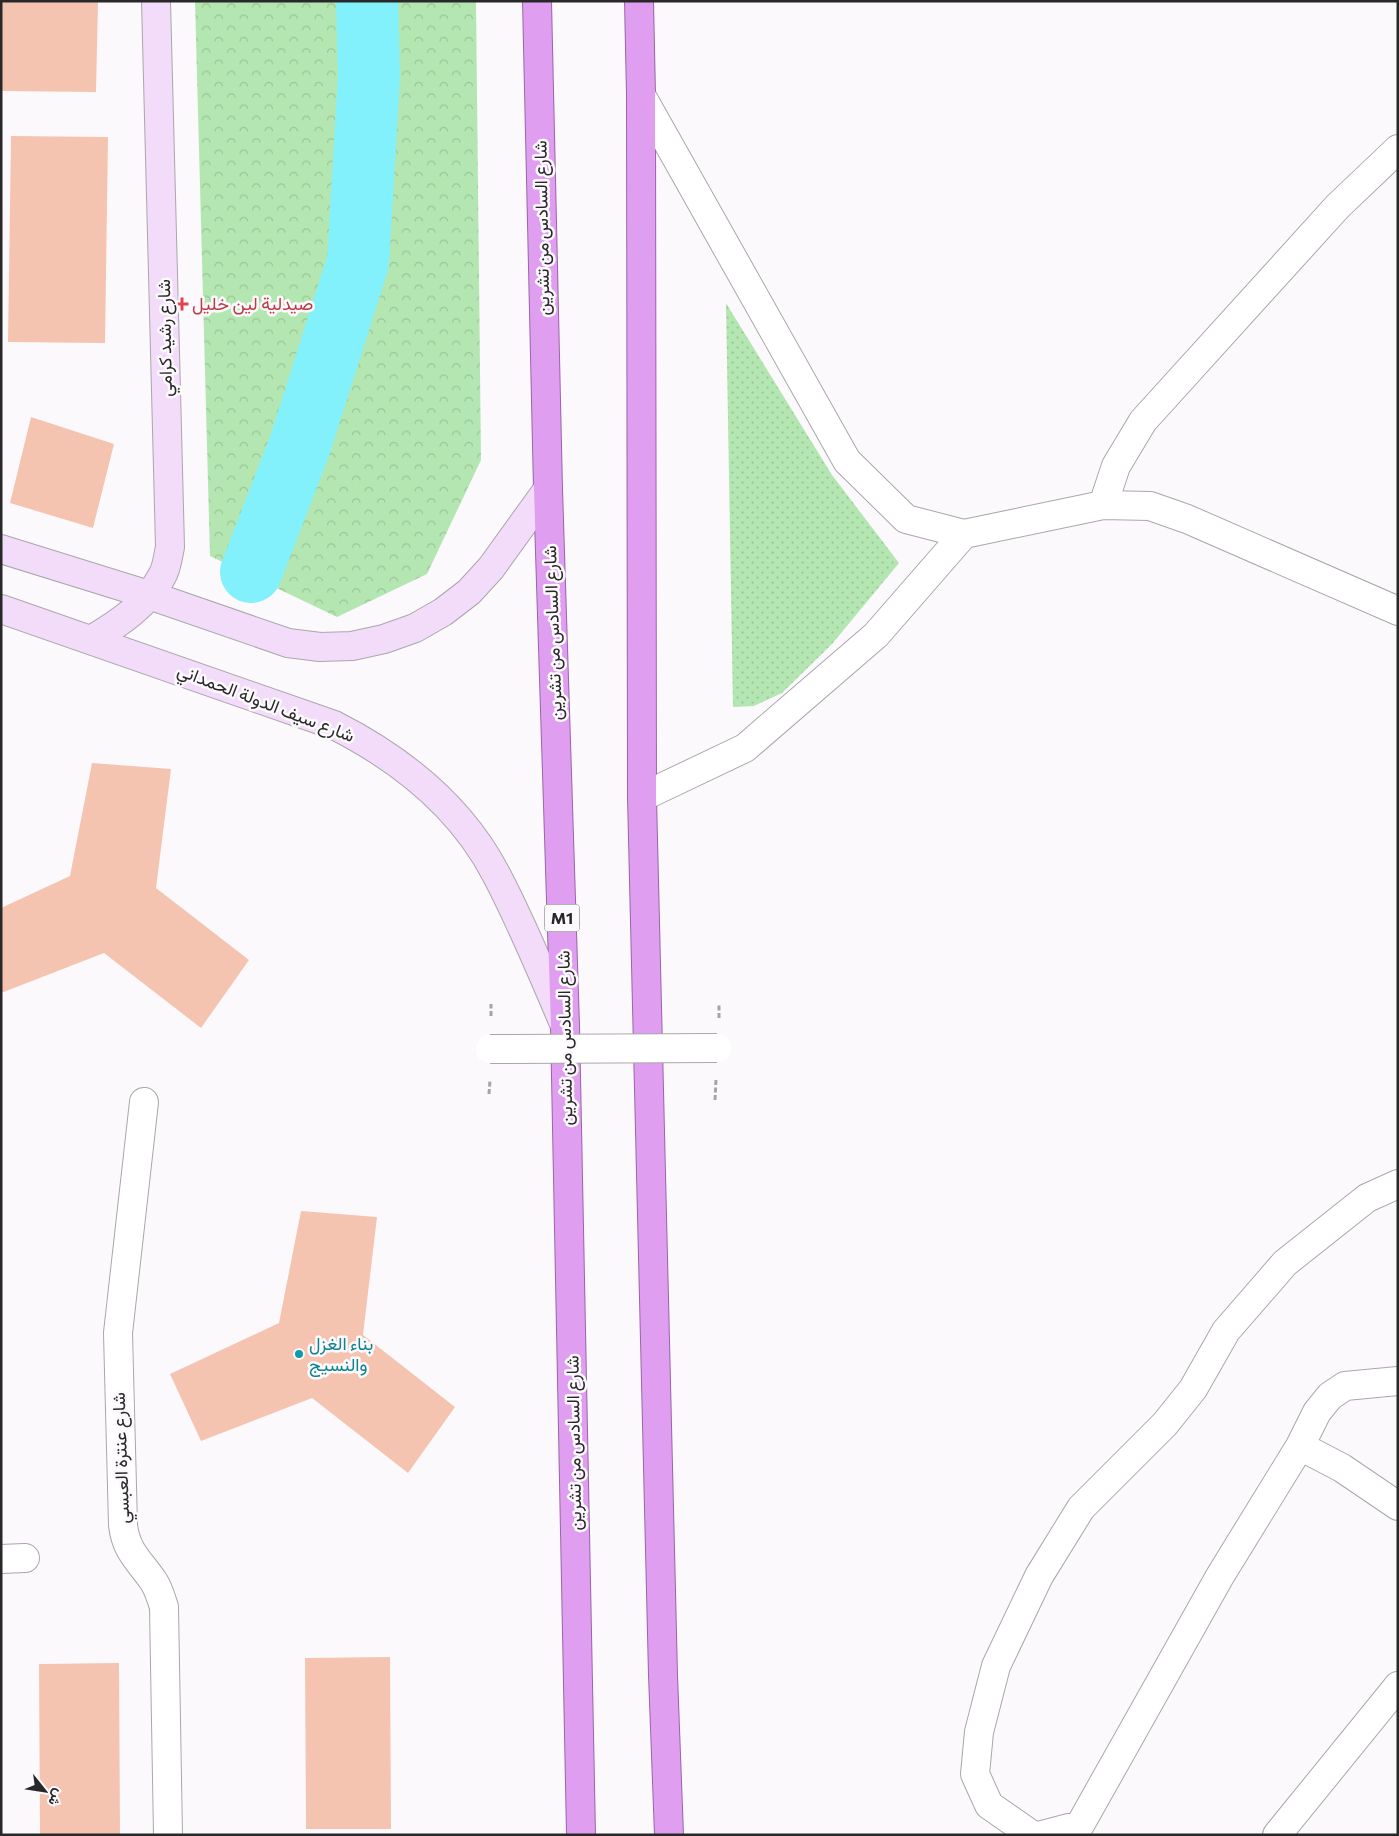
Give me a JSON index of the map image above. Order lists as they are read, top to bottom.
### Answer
{
  "streets": {
    "highway": ["شارع السادس من تشرين", "M1"],
    "main road": ["شارع رشيد كرامي", "شارع سيف الدولة الحمداني"],
    "street": ["شارع عنترة العبسي"]
  },
  "crossings": [
    ["شارع السادس من تشرين", "شارع سيف الدولة الحمداني"],
    ["شارع رشيد كرامي", "شارع سيف الدولة الحمداني"]
  ],
  "places": {
    "health": ["صيدلية لين خليل"],
    "other": ["بناء الغزل والنسيج"]
  },
  "north": "bottom right"
}
